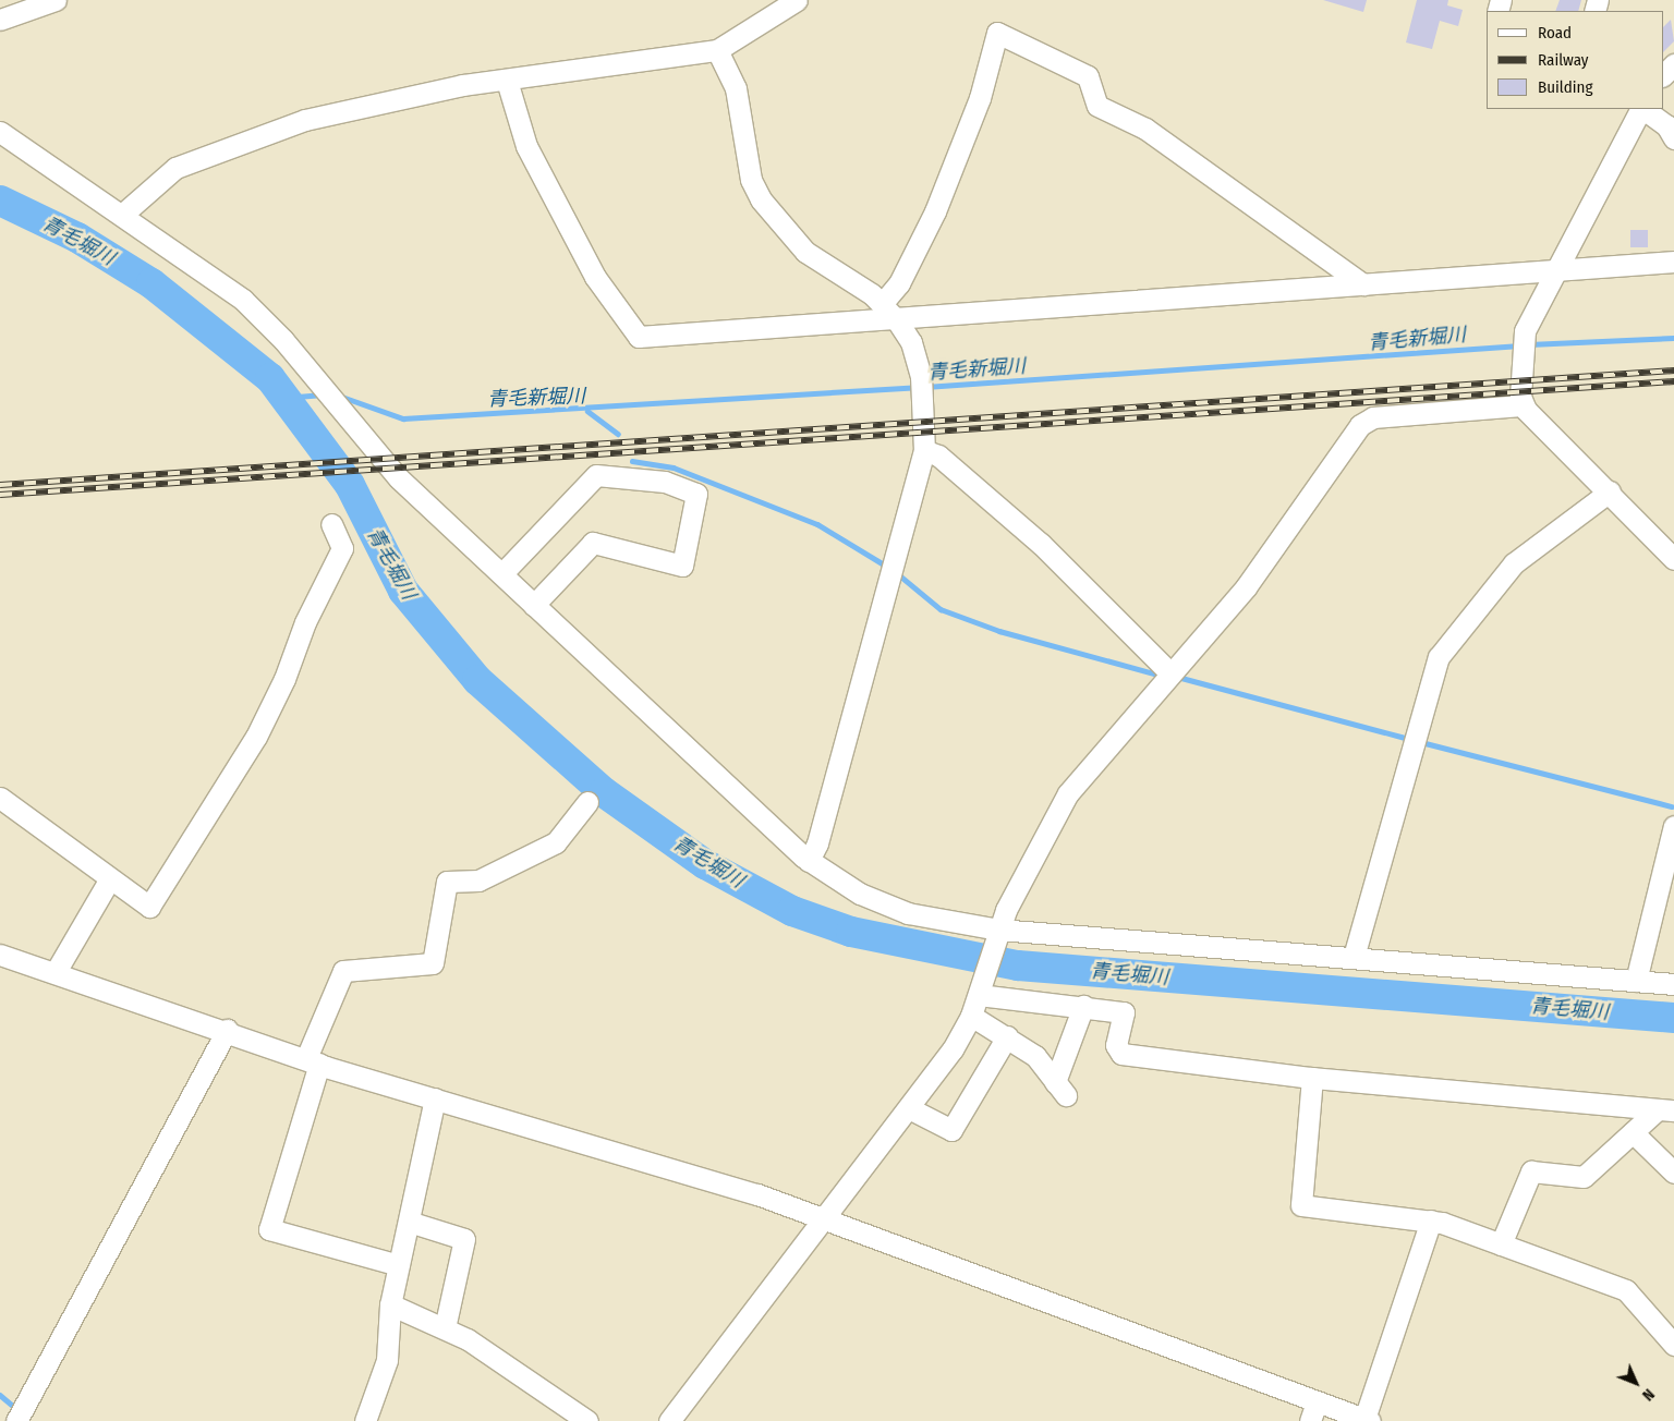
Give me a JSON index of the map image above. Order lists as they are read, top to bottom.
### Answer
{
  "water": ["青毛堀川", "青毛新堀川"],
  "legend": ["Road", "Railway", "Building"],
  "north": "bottom right"
}
